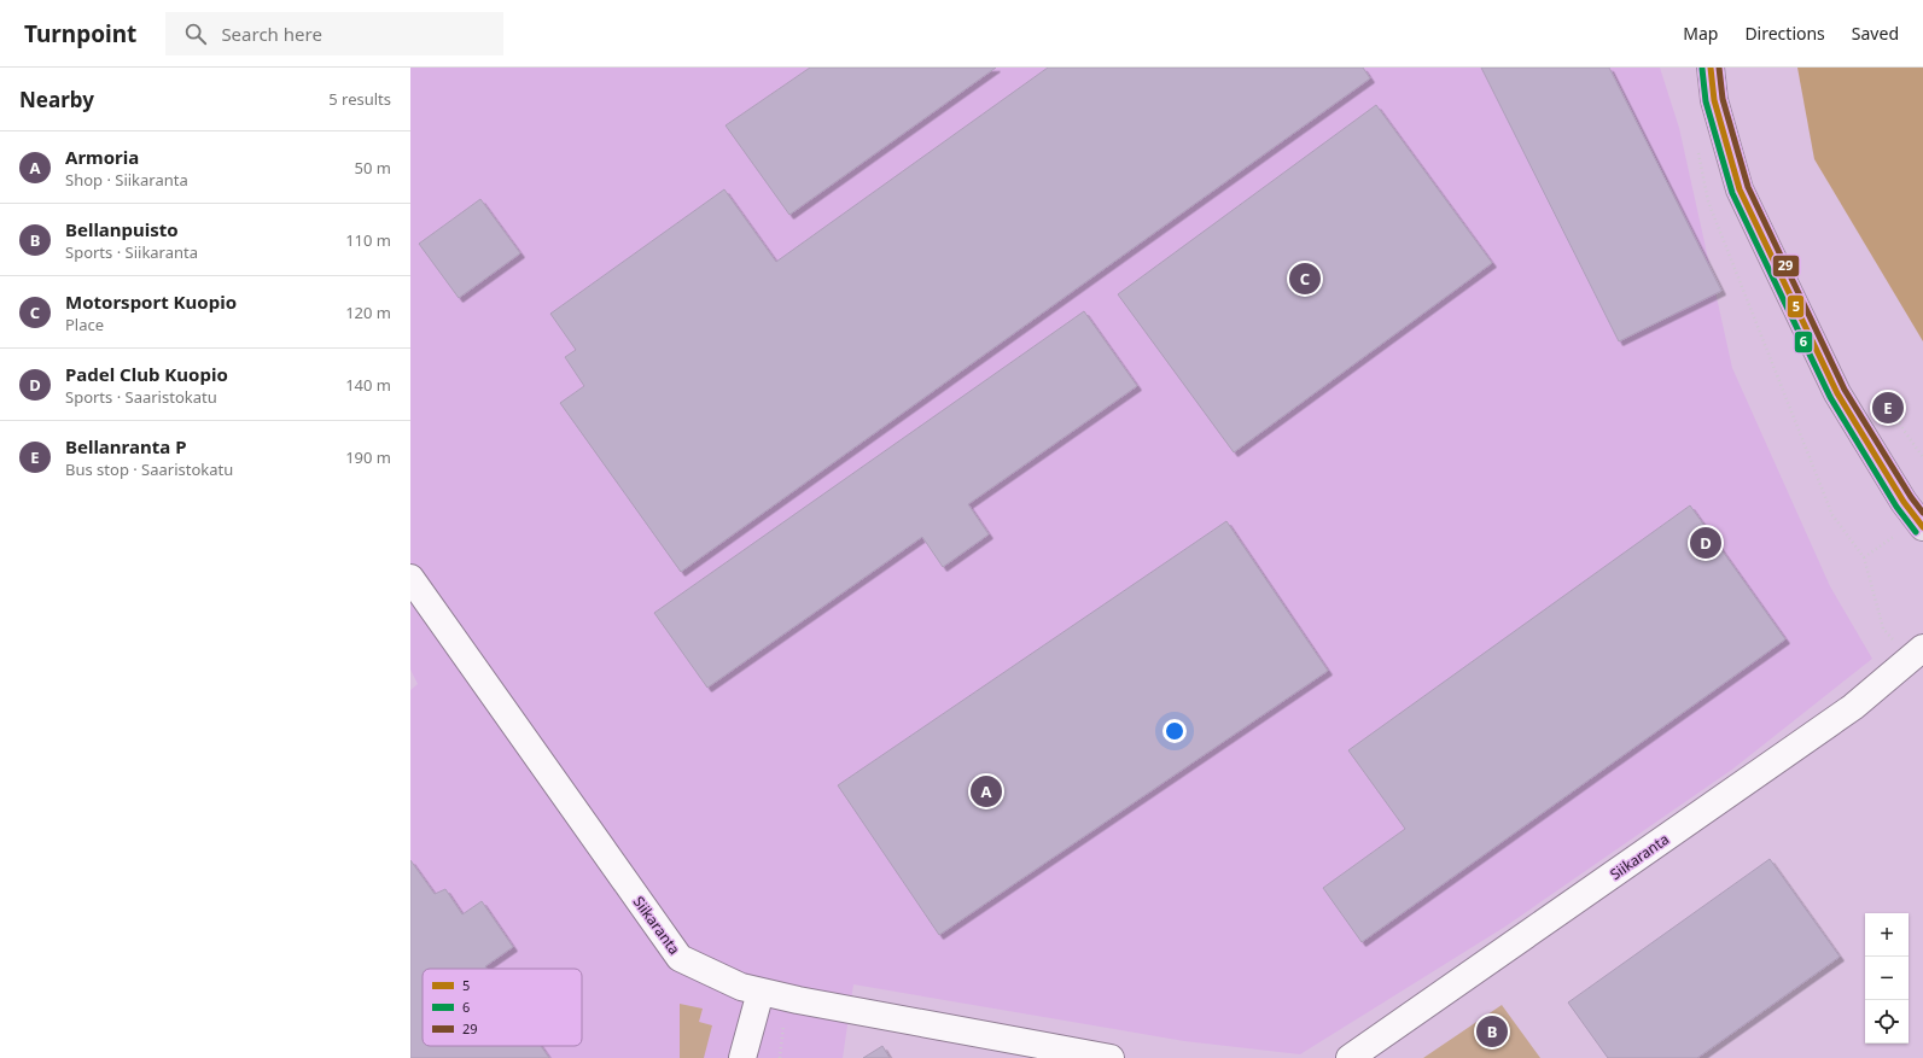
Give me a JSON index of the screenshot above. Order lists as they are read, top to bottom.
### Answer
{
  "streets": {
    "street": ["Siikaranta"]
  },
  "lines": ["transit line 5", "transit line 29", "transit line 6"],
  "legend": ["5", "6", "29"],
  "page": {
    "header": "Turnpoint",
    "search": "Search here",
    "nav": ["Map", "Directions", "Saved"],
    "heading": ["Nearby", "5 results"],
    "list": [
      {
        "mark": "A",
        "name": "Armoria",
        "note": "Shop · Siikaranta",
        "value": "50 m"
      },
      {
        "mark": "B",
        "name": "Bellanpuisto",
        "note": "Sports · Siikaranta",
        "value": "110 m"
      },
      {
        "mark": "C",
        "name": "Motorsport Kuopio",
        "note": "Place",
        "value": "120 m"
      },
      {
        "mark": "D",
        "name": "Padel Club Kuopio",
        "note": "Sports · Saaristokatu",
        "value": "140 m"
      },
      {
        "mark": "E",
        "name": "Bellanranta P",
        "note": "Bus stop · Saaristokatu",
        "value": "190 m"
      }
    ],
    "pins": [
      "C",
      "E",
      "D",
      "A",
      "B"
    ],
    "map_buttons": ["+", "−"]
  }
}
